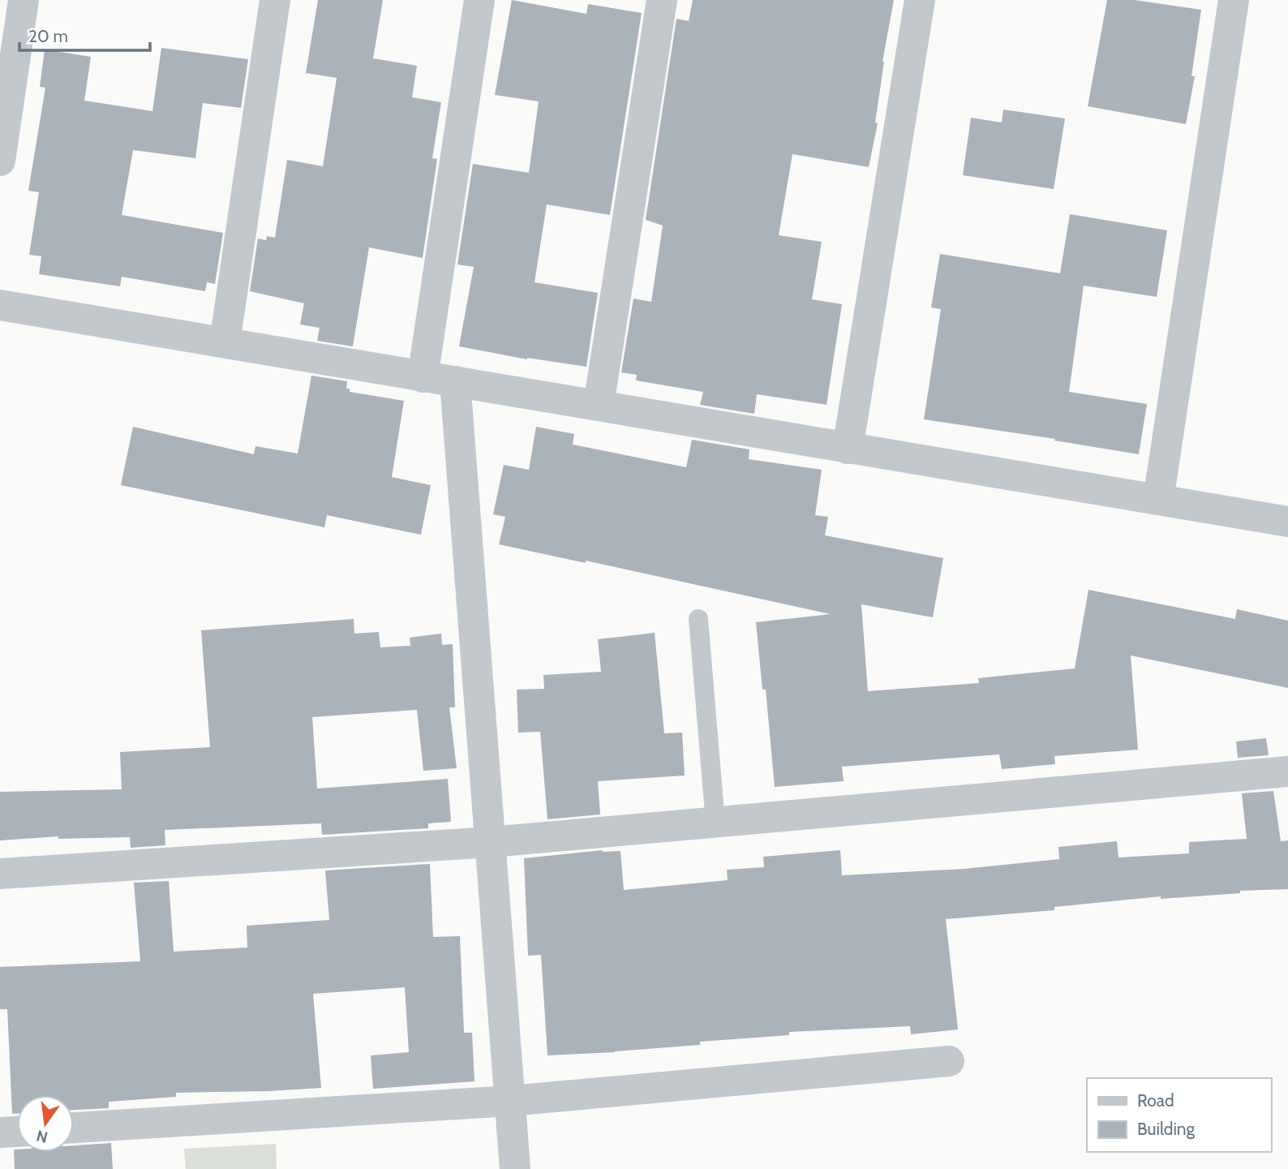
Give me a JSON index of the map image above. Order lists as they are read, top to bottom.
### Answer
{
  "legend": ["Road", "Building"],
  "scale_bar": "20 m",
  "north": "bottom"
}
